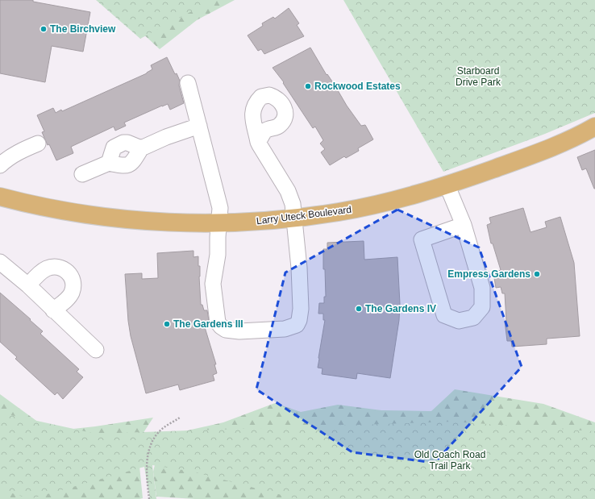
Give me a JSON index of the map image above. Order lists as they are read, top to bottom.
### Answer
{
  "streets": {
    "main road": ["Larry Uteck Boulevard"]
  },
  "parks": ["Starboard Drive Park", "Old Coach Road Trail Park"],
  "places": [
    "The Birchview",
    "Rockwood Estates",
    "Empress Gardens",
    "The Gardens IV",
    "The Gardens III"
  ]
}
